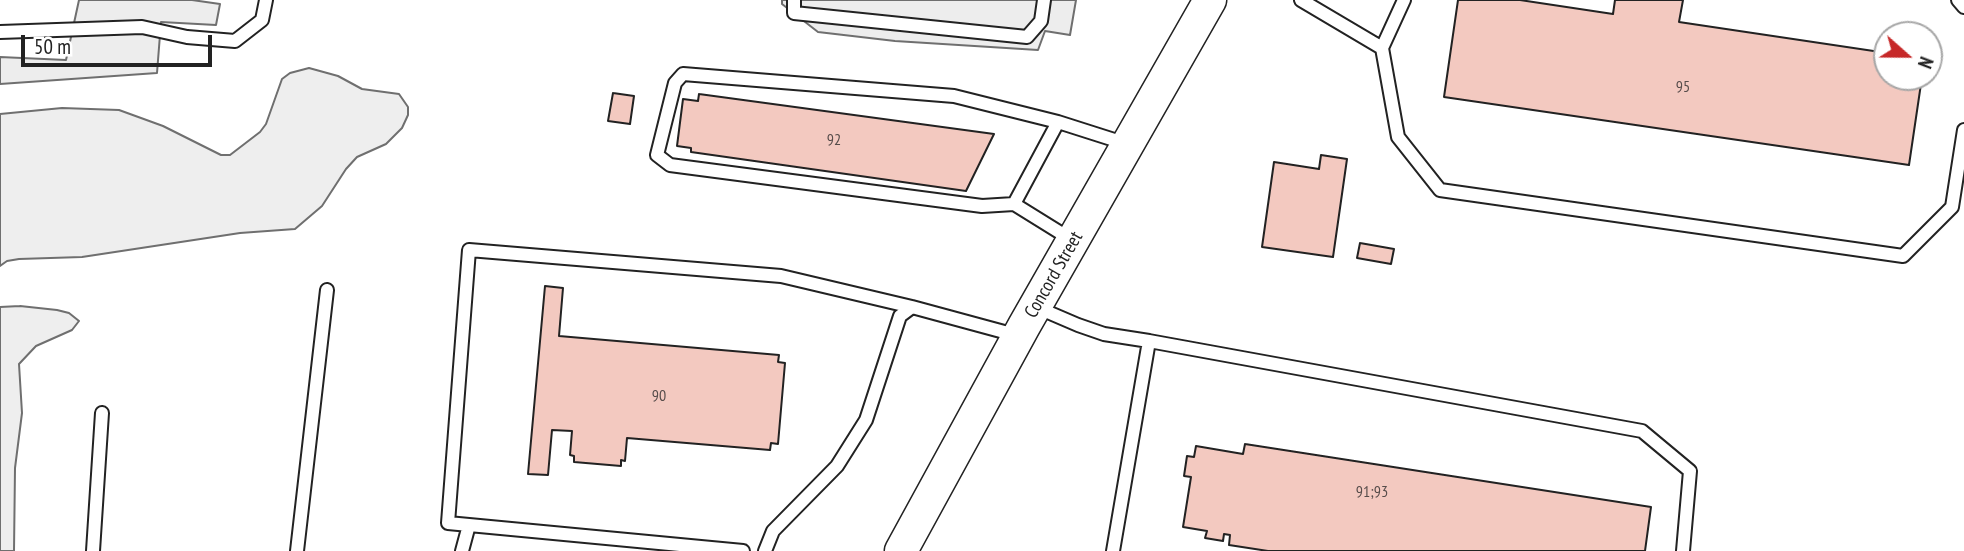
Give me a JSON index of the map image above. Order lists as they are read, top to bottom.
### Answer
{
  "streets": {
    "street": ["Concord Street"]
  },
  "house_numbers": [
    "95",
    "92",
    "90",
    "91;93"
  ],
  "scale_bar": "50 m",
  "north": "right"
}
